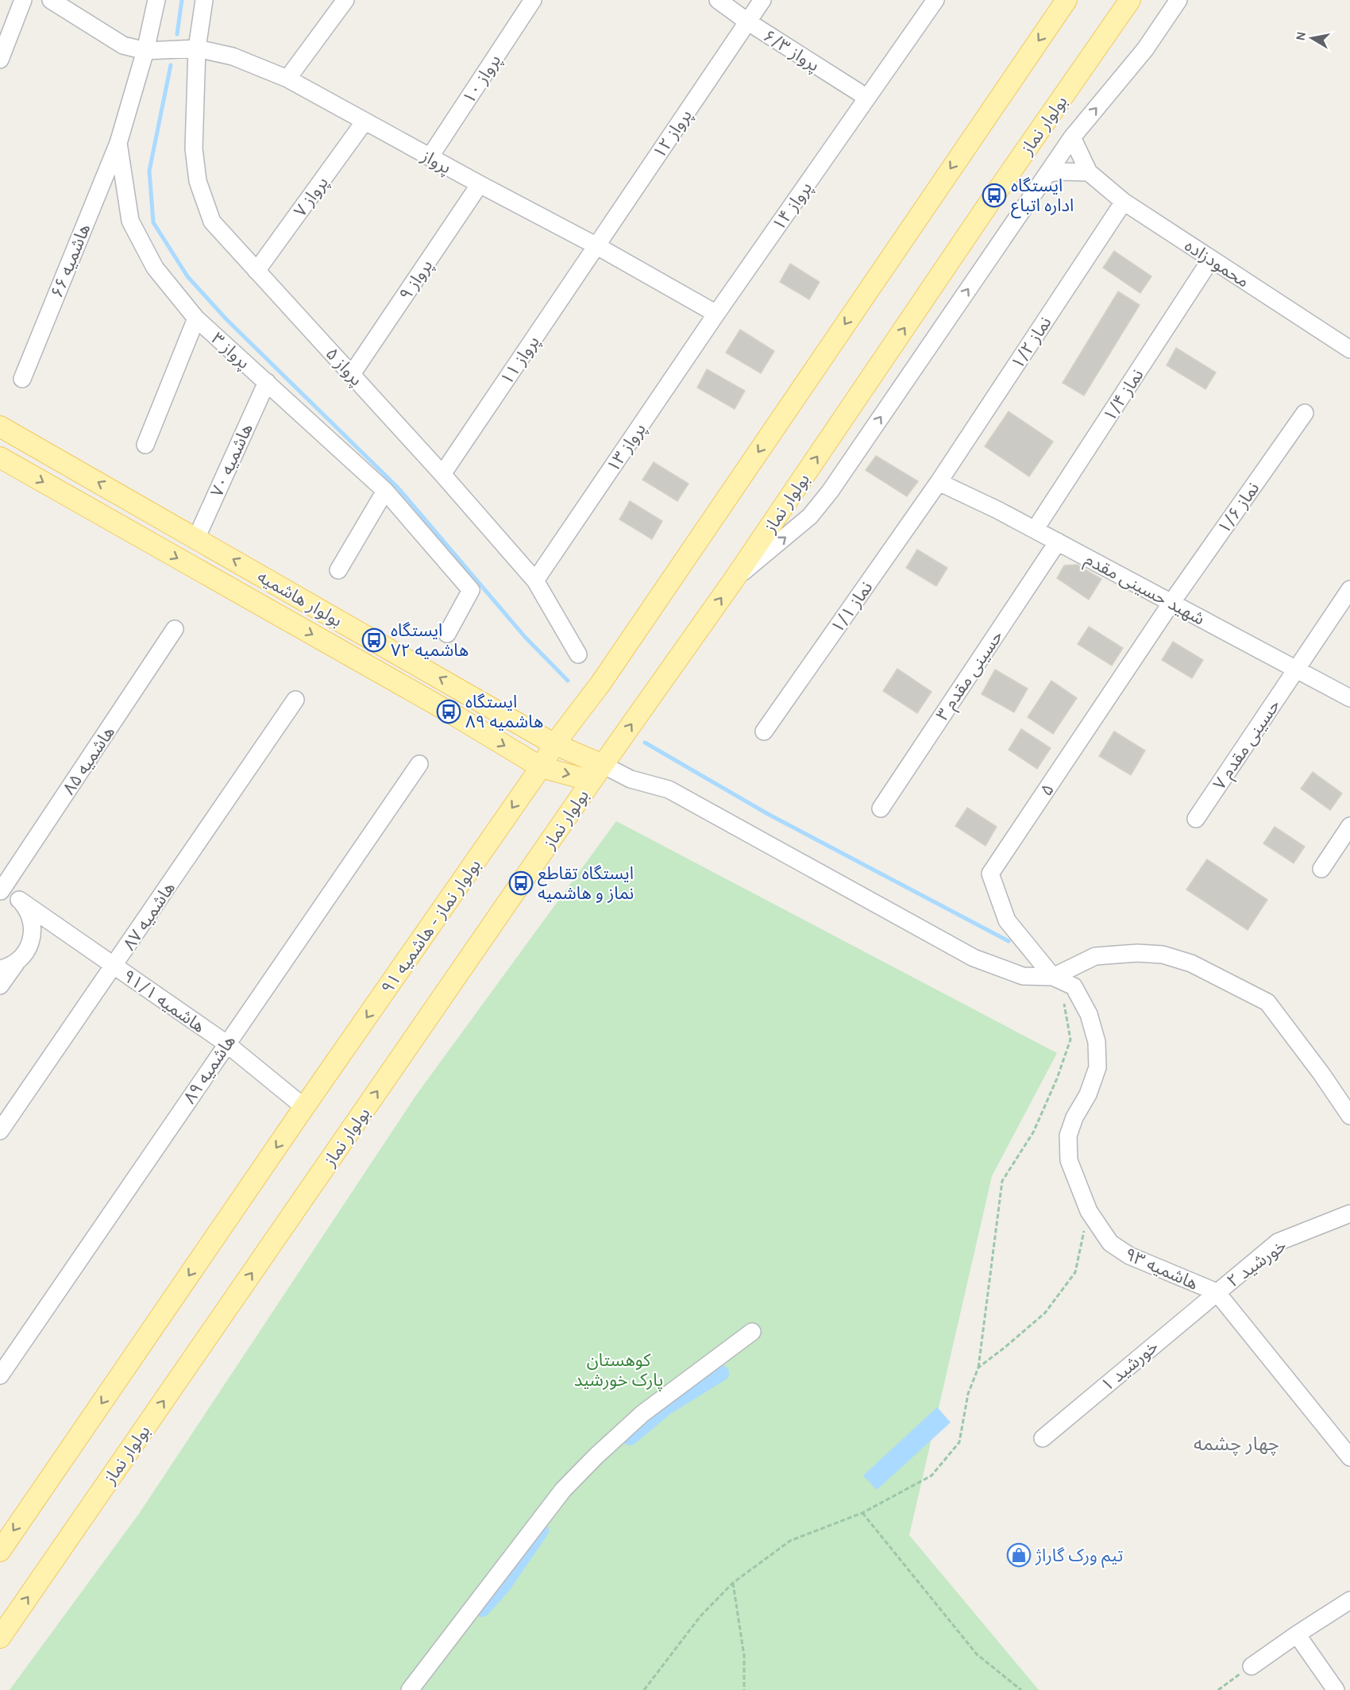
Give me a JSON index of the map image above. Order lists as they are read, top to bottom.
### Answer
{
  "streets": {
    "main road": ["بولوار نماز", "بولوار هاشمیه", "بولوار نماز - هاشمیه ۹۱"],
    "street": [
      "پرواز ۶/۳",
      "پرواز ۱۰",
      "پرواز ۱۲",
      "پرواز",
      "پرواز ۷",
      "پرواز ۱۴",
      "هاشمیه ۶۶",
      "محمودزاده",
      "پرواز ۹",
      "نماز ۱/۲",
      "پرواز ۳",
      "پرواز ۱۱",
      "پرواز ۵",
      "نماز ۱/۴",
      "پرواز ۱۳",
      "هاشمیه ۷۰",
      "نماز ۱/۶",
      "شهید حسینی مقدم",
      "نماز ۱/۱",
      "حسینی مقدم ۳",
      "حسینی مقدم ۷",
      "هاشمیه ۸۵",
      "۵",
      "هاشمیه ۸۷",
      "هاشمیه ۹۱/۱",
      "هاشمیه ۸۹",
      "خورشید ۲",
      "هاشمیه ۹۳",
      "خورشید ۱"
    ]
  },
  "crossings": [
    ["پرواز ۶/۳", "پرواز ۱۲"],
    ["پرواز ۶/۳", "پرواز ۱۴"],
    ["پرواز ۱۰", "پرواز"],
    ["بولوار نماز", "بولوار هاشمیه"],
    ["پرواز ۱۲", "پرواز"],
    ["پرواز ۱۲", "پرواز ۱۱"],
    ["پرواز", "پرواز ۷"],
    ["پرواز", "پرواز ۱۴"],
    ["پرواز", "پرواز ۹"],
    ["پرواز", "پرواز ۳"],
    ["پرواز", "پرواز ۱۱"],
    ["پرواز", "پرواز ۵"],
    ["پرواز", "پرواز ۱۳"],
    ["پرواز ۷", "پرواز ۵"],
    ["پرواز ۱۴", "پرواز ۱۳"],
    ["هاشمیه ۶۶", "پرواز ۳"],
    ["محمودزاده", "نماز ۱/۲"],
    ["محمودزاده", "نماز ۱/۴"],
    ["پرواز ۹", "پرواز ۵"],
    ["نماز ۱/۲", "شهید حسینی مقدم"],
    ["نماز ۱/۲", "نماز ۱/۱"],
    ["پرواز ۳", "هاشمیه ۷۰"],
    ["پرواز ۱۱", "پرواز ۵"],
    ["پرواز ۵", "پرواز ۱۳"],
    ["نماز ۱/۴", "شهید حسینی مقدم"],
    ["هاشمیه ۷۰", "بولوار هاشمیه"],
    ["نماز ۱/۶", "شهید حسینی مقدم"],
    ["نماز ۱/۶", "۵"],
    ["شهید حسینی مقدم", "نماز ۱/۱"],
    ["شهید حسینی مقدم", "حسینی مقدم ۳"],
    ["شهید حسینی مقدم", "حسینی مقدم ۷"],
    ["شهید حسینی مقدم", "۵"],
    ["بولوار هاشمیه", "بولوار نماز - هاشمیه ۹۱"],
    ["هاشمیه ۸۵", "هاشمیه ۹۱/۱"],
    ["هاشمیه ۸۷", "هاشمیه ۹۱/۱"],
    ["بولوار نماز - هاشمیه ۹۱", "هاشمیه ۹۱/۱"],
    ["هاشمیه ۹۱/۱", "هاشمیه ۸۹"],
    ["خورشید ۲", "هاشمیه ۹۳"],
    ["خورشید ۲", "خورشید ۱"],
    ["هاشمیه ۹۳", "خورشید ۱"]
  ],
  "one_way": ["بولوار نماز - هاشمیه ۹۱"],
  "districts": ["چهار چشمه"],
  "parks": ["کوهستان پارک خورشید"],
  "places": {
    "bus stop": [
      "ایستگاه اداره اتباع",
      "ایستگاه هاشمیه ۷۲",
      "ایستگاه هاشمیه ۸۹",
      "ایستگاه تقاطع نماز و هاشمیه"
    ],
    "shop": ["تیم ورک گاراژ"]
  },
  "north": "left"
}
